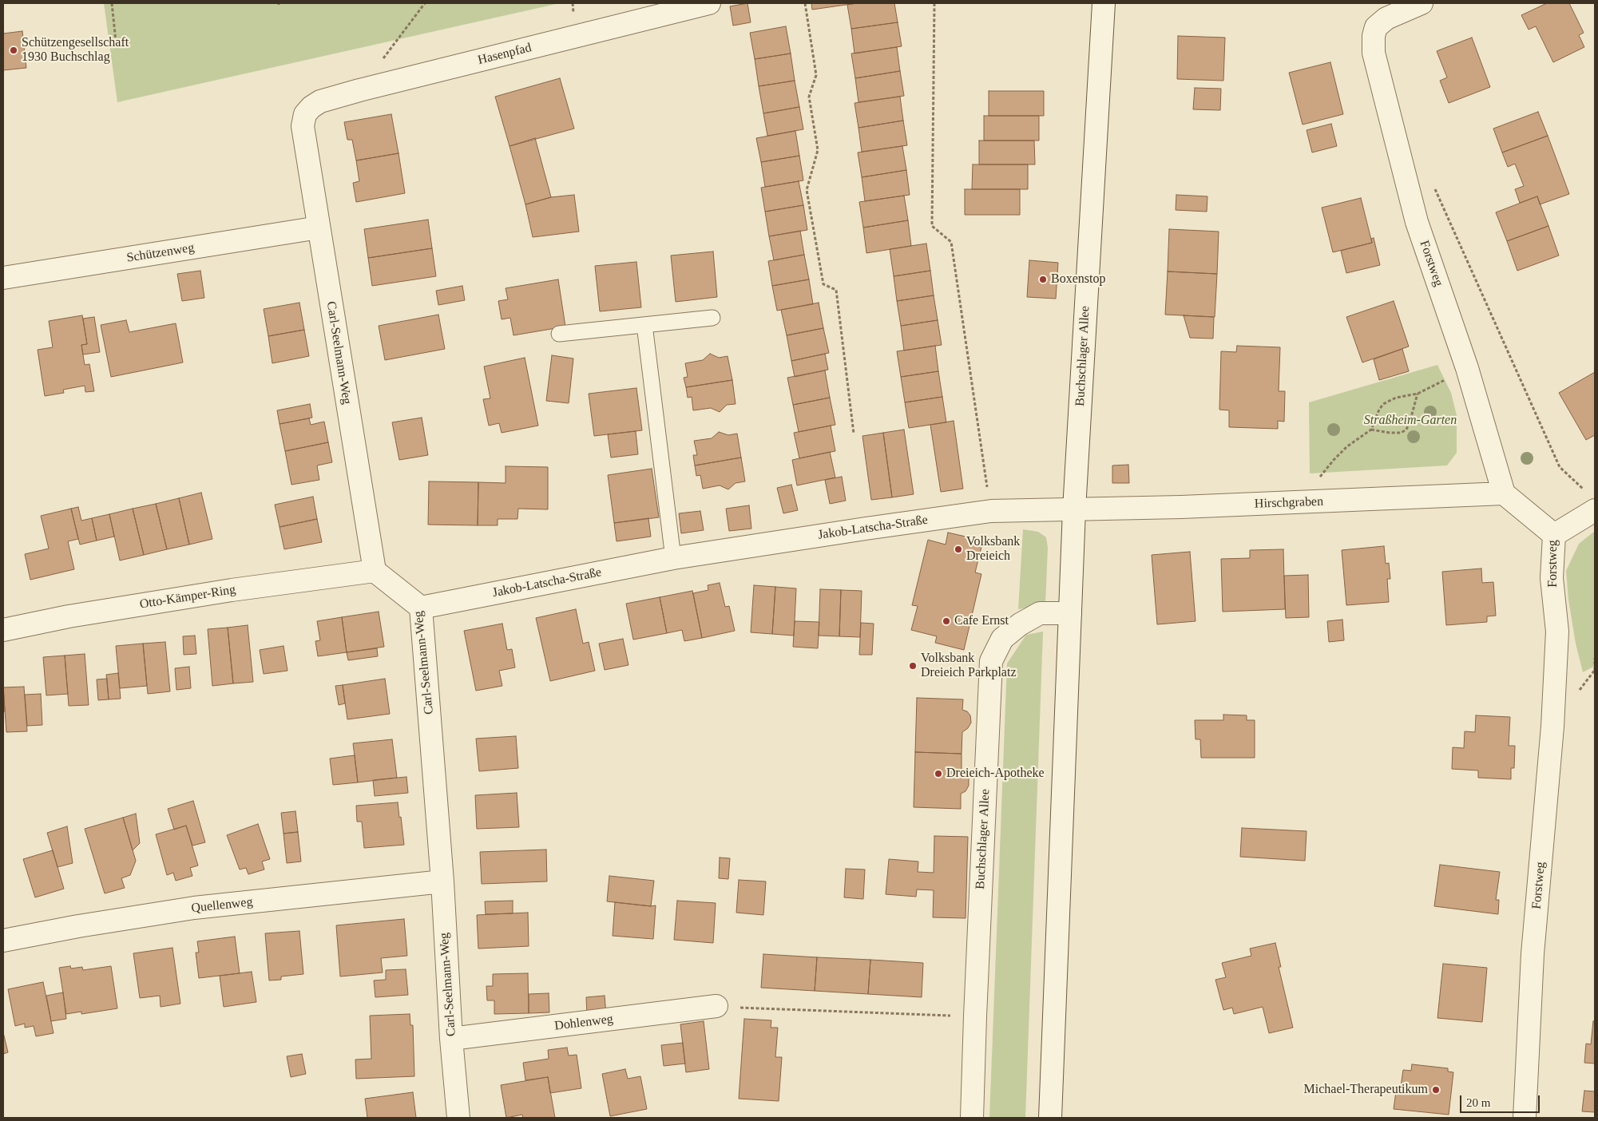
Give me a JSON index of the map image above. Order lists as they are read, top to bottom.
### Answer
{
  "streets": {
    "street": [
      "Hasenpfad",
      "Schützenweg",
      "Forstweg",
      "Carl-Seelmann-Weg",
      "Buchschlager Allee",
      "Hirschgraben",
      "Jakob-Latscha-Straße",
      "Otto-Kämper-Ring",
      "Quellenweg",
      "Dohlenweg"
    ]
  },
  "crossings": [
    ["Hasenpfad", "Carl-Seelmann-Weg"],
    ["Schützenweg", "Carl-Seelmann-Weg"],
    ["Forstweg", "Hirschgraben"],
    ["Carl-Seelmann-Weg", "Jakob-Latscha-Straße"],
    ["Carl-Seelmann-Weg", "Otto-Kämper-Ring"],
    ["Carl-Seelmann-Weg", "Quellenweg"],
    ["Carl-Seelmann-Weg", "Dohlenweg"],
    ["Buchschlager Allee", "Hirschgraben"],
    ["Buchschlager Allee", "Jakob-Latscha-Straße"],
    ["Hirschgraben", "Jakob-Latscha-Straße"]
  ],
  "parks": ["Straßheim-Garten"],
  "places": [
    "Schützengesellschaft 1930 Buchschlag",
    "Boxenstop",
    "Volksbank Dreieich",
    "Cafe Ernst",
    "Volksbank Dreieich Parkplatz",
    "Dreieich-Apotheke",
    "Michael-Therapeutikum"
  ],
  "scale_bar": "20 m"
}
